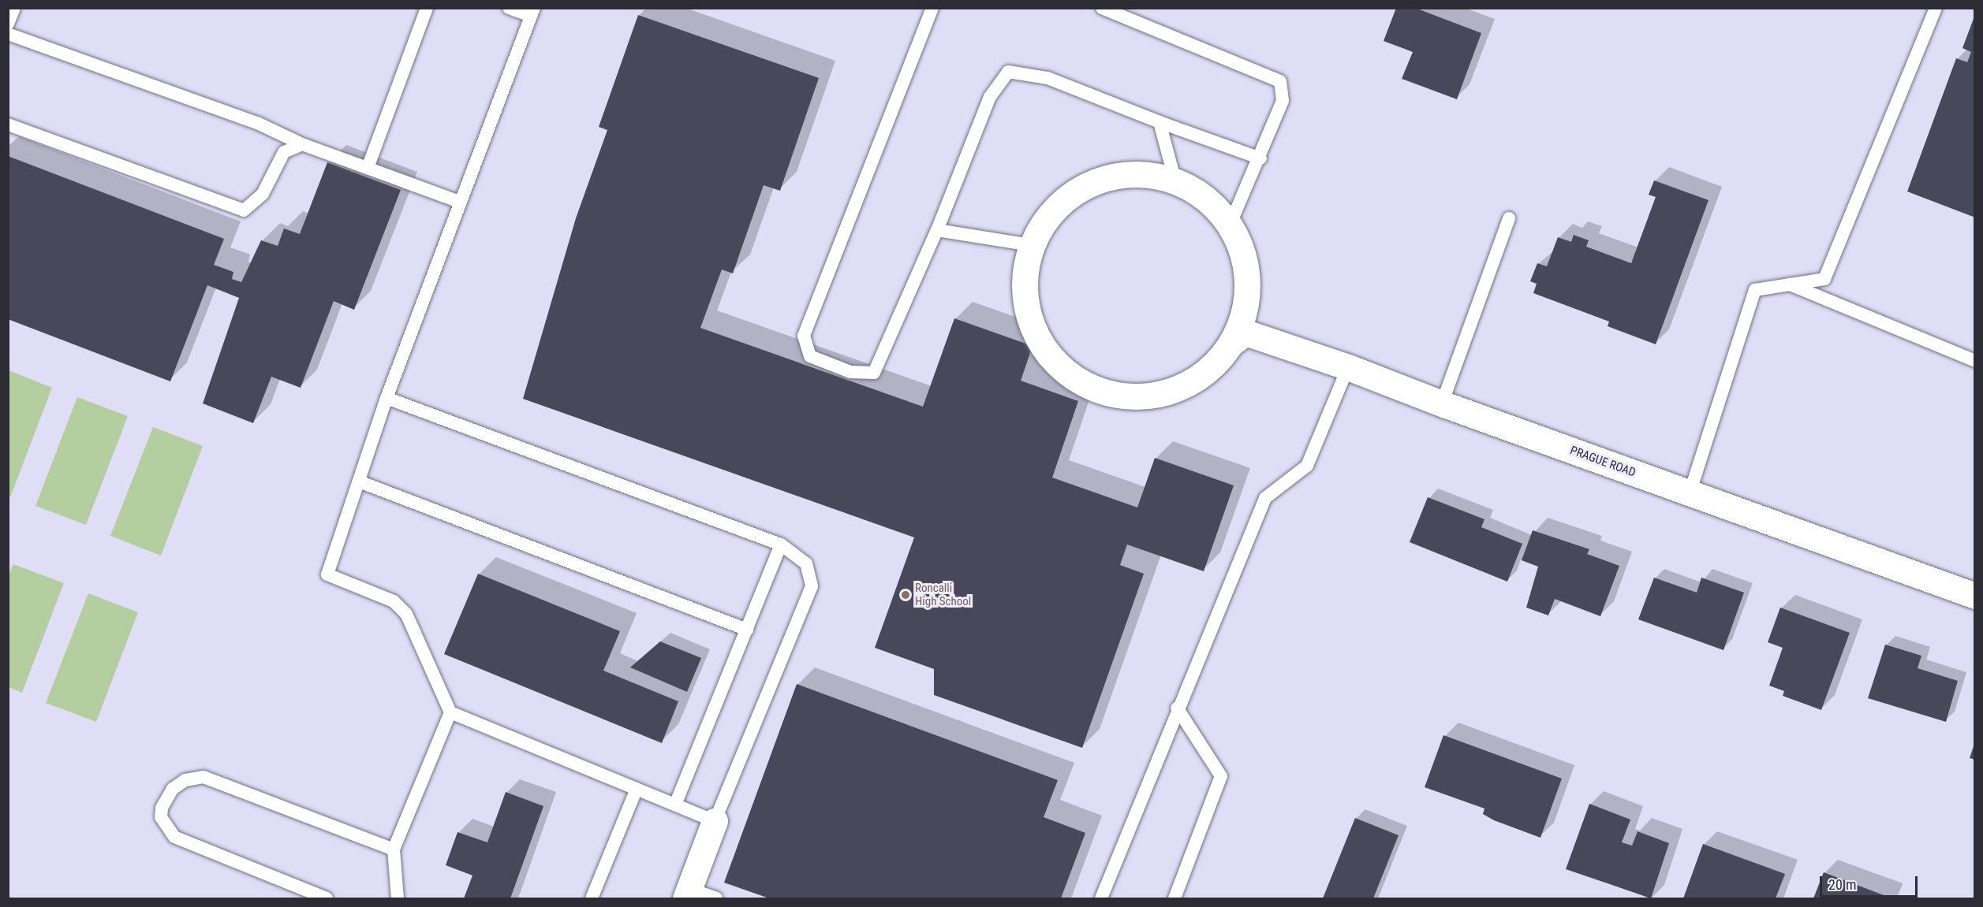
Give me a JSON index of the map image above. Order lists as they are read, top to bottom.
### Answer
{
  "streets": {
    "street": ["PRAGUE ROAD"]
  },
  "places": ["Roncalli High School"],
  "scale_bar": "20 m"
}
